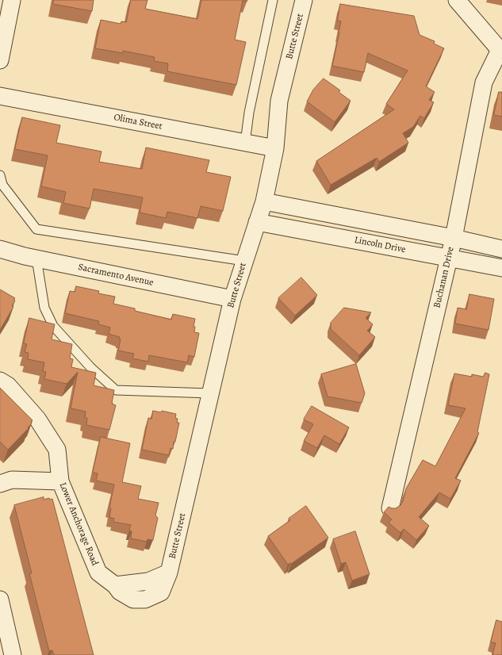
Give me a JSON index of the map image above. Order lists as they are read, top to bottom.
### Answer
{
  "streets": {
    "street": [
      "Butte Street",
      "Olima Street",
      "Lincoln Drive",
      "Sacramento Avenue",
      "Buchanan Drive",
      "Lower Anchorage Road"
    ]
  },
  "crossings": [
    ["Butte Street", "Olima Street"],
    ["Butte Street", "Lincoln Drive"],
    ["Butte Street", "Sacramento Avenue"],
    ["Butte Street", "Lower Anchorage Road"],
    ["Lincoln Drive", "Buchanan Drive"]
  ]
}
